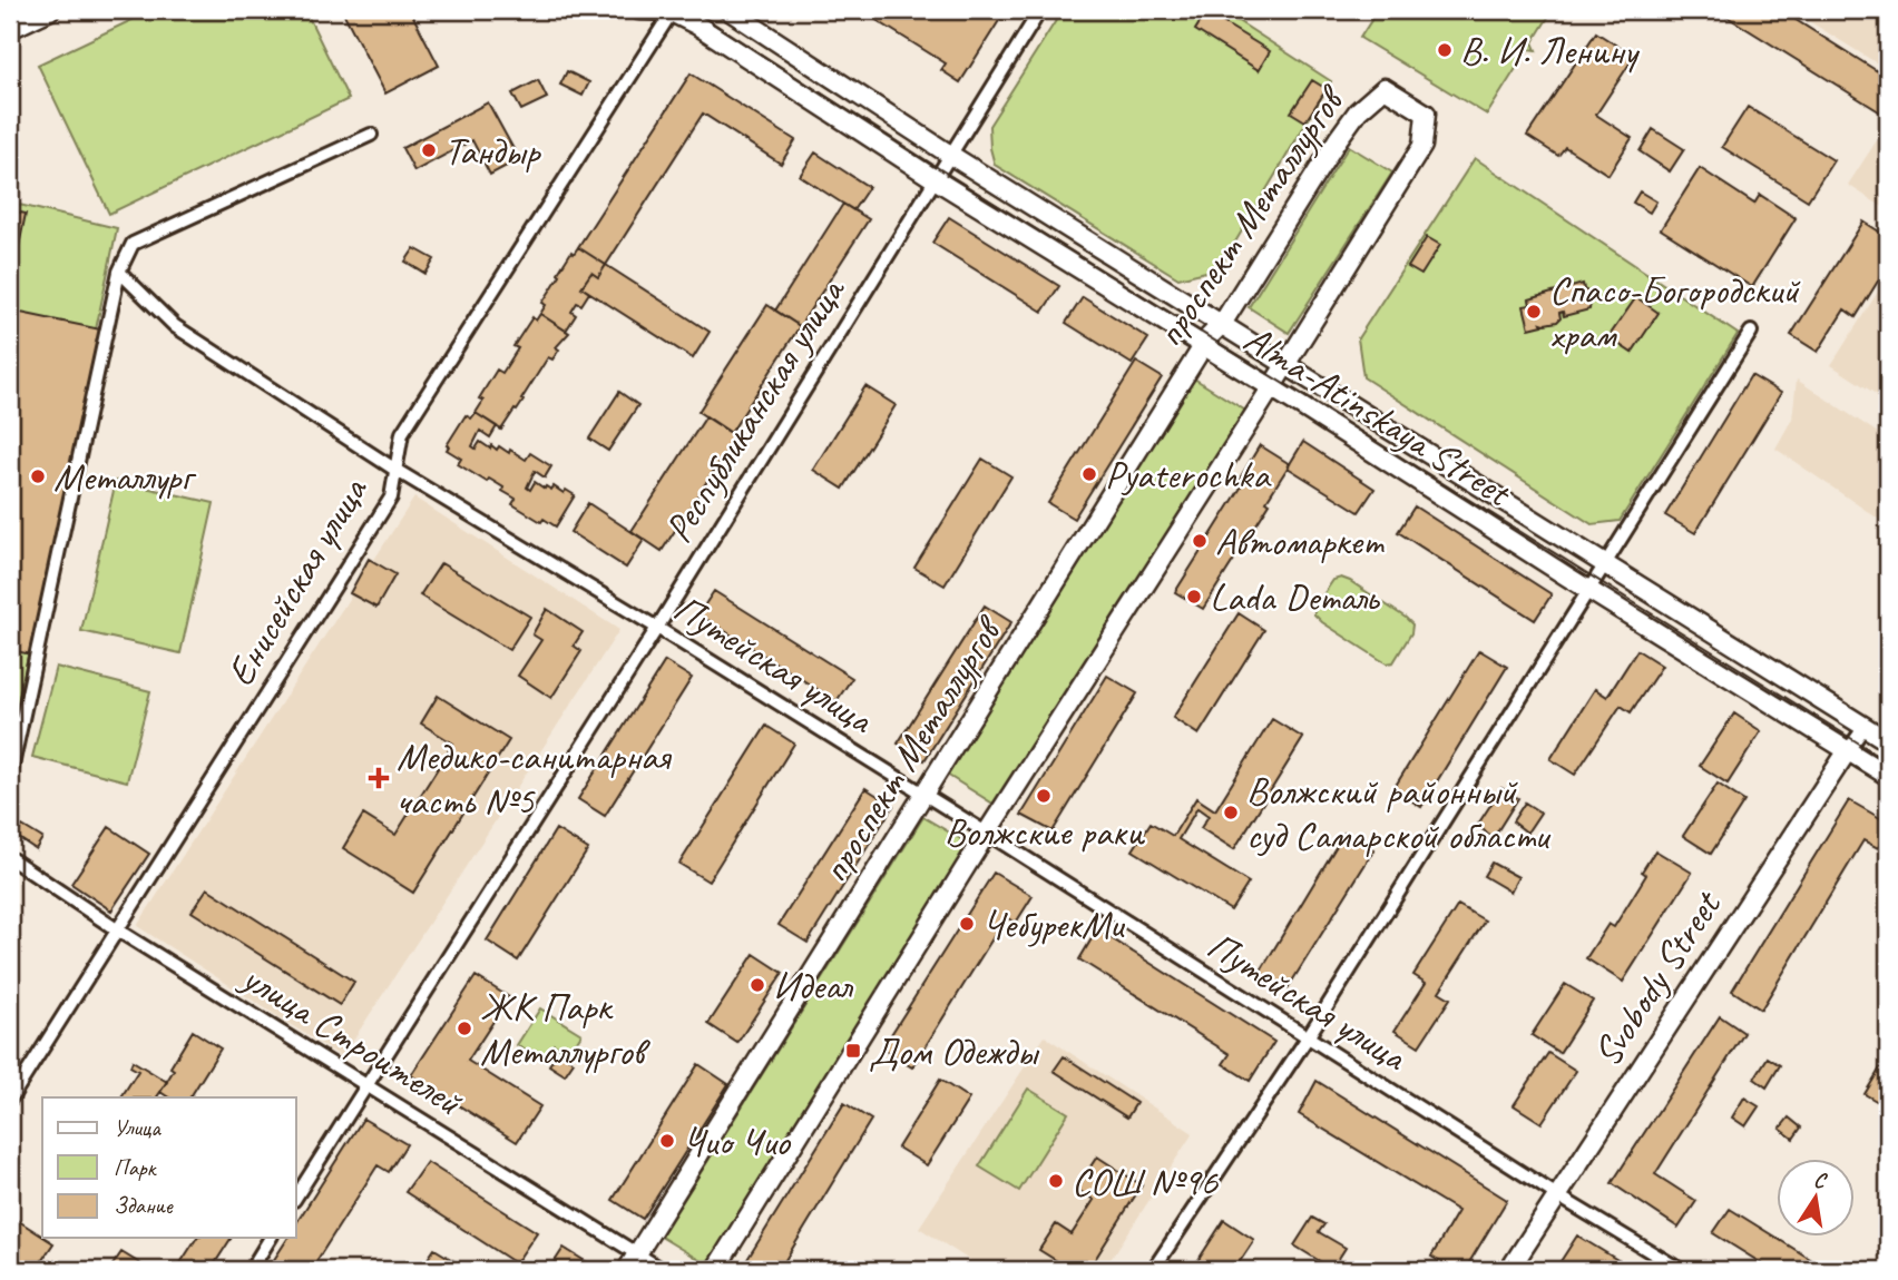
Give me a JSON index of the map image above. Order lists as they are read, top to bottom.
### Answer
{
  "streets": {
    "street": [
      "проспект Металлургов",
      "Республиканская улица",
      "Alma-Atinskaya Street",
      "Енисейская улица",
      "Путейская улица",
      "Svobody Street",
      "улица Строителей"
    ]
  },
  "crossings": [
    ["проспект Металлургов", "Alma-Atinskaya Street"],
    ["проспект Металлургов", "Путейская улица"],
    ["проспект Металлургов", "улица Строителей"],
    ["Республиканская улица", "Alma-Atinskaya Street"],
    ["Республиканская улица", "Путейская улица"],
    ["Республиканская улица", "улица Строителей"],
    ["Alma-Atinskaya Street", "Енисейская улица"],
    ["Alma-Atinskaya Street", "Svobody Street"],
    ["Енисейская улица", "Путейская улица"],
    ["Енисейская улица", "улица Строителей"],
    ["Путейская улица", "Svobody Street"]
  ],
  "places": {
    "other": [
      "В. И. Ленину",
      "Тандыр",
      "Спасо-Богородский храм",
      "Pyaterochka",
      "Металлург",
      "Автомаркет",
      "Lada Dеталь",
      "Волжские раки",
      "Волжский районный суд Самарской области",
      "ЧебурекМи",
      "Идеал",
      "ЖК Парк Металлургов",
      "Чио Чио",
      "СОШ №96"
    ],
    "health": ["Медико-санитарная часть №5"],
    "transit": ["Дом Одежды"]
  },
  "legend": ["Улица", "Парк", "Здание"],
  "north": "top"
}
